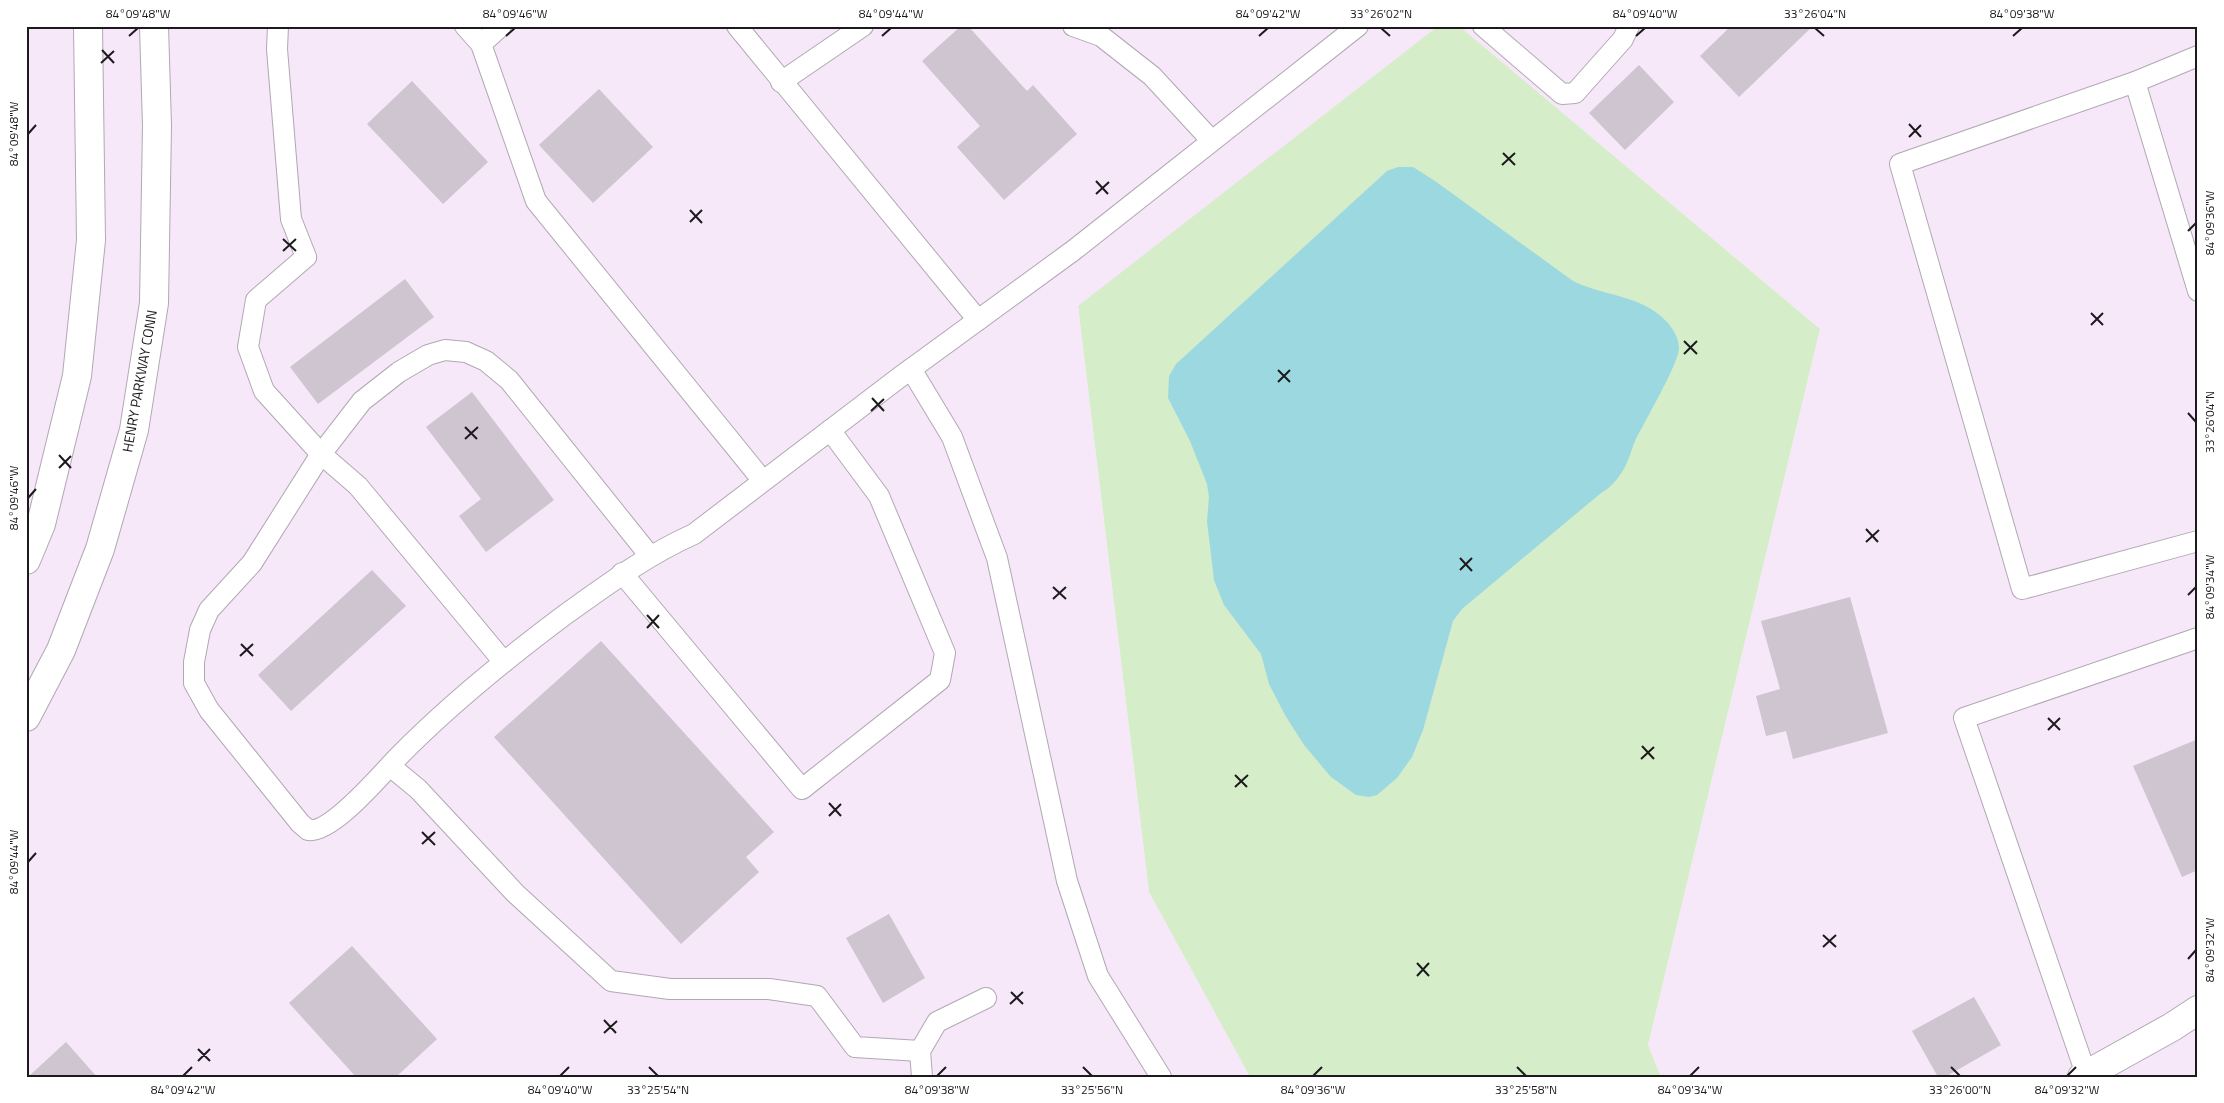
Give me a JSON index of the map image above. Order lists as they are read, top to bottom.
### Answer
{
  "streets": {
    "street": ["HENRY PARKWAY CONN"]
  },
  "coordinates": [
    "84°09'48\"W",
    "84°09'46\"W",
    "84°09'44\"W",
    "84°09'42\"W",
    "33°26'02\"N",
    "84°09'40\"W",
    "33°26'04\"N",
    "84°09'38\"W",
    "84°09'36\"W",
    "84°09'34\"W",
    "84°09'32\"W",
    "33°25'54\"N",
    "33°25'56\"N",
    "33°25'58\"N",
    "33°26'00\"N"
  ]
}
